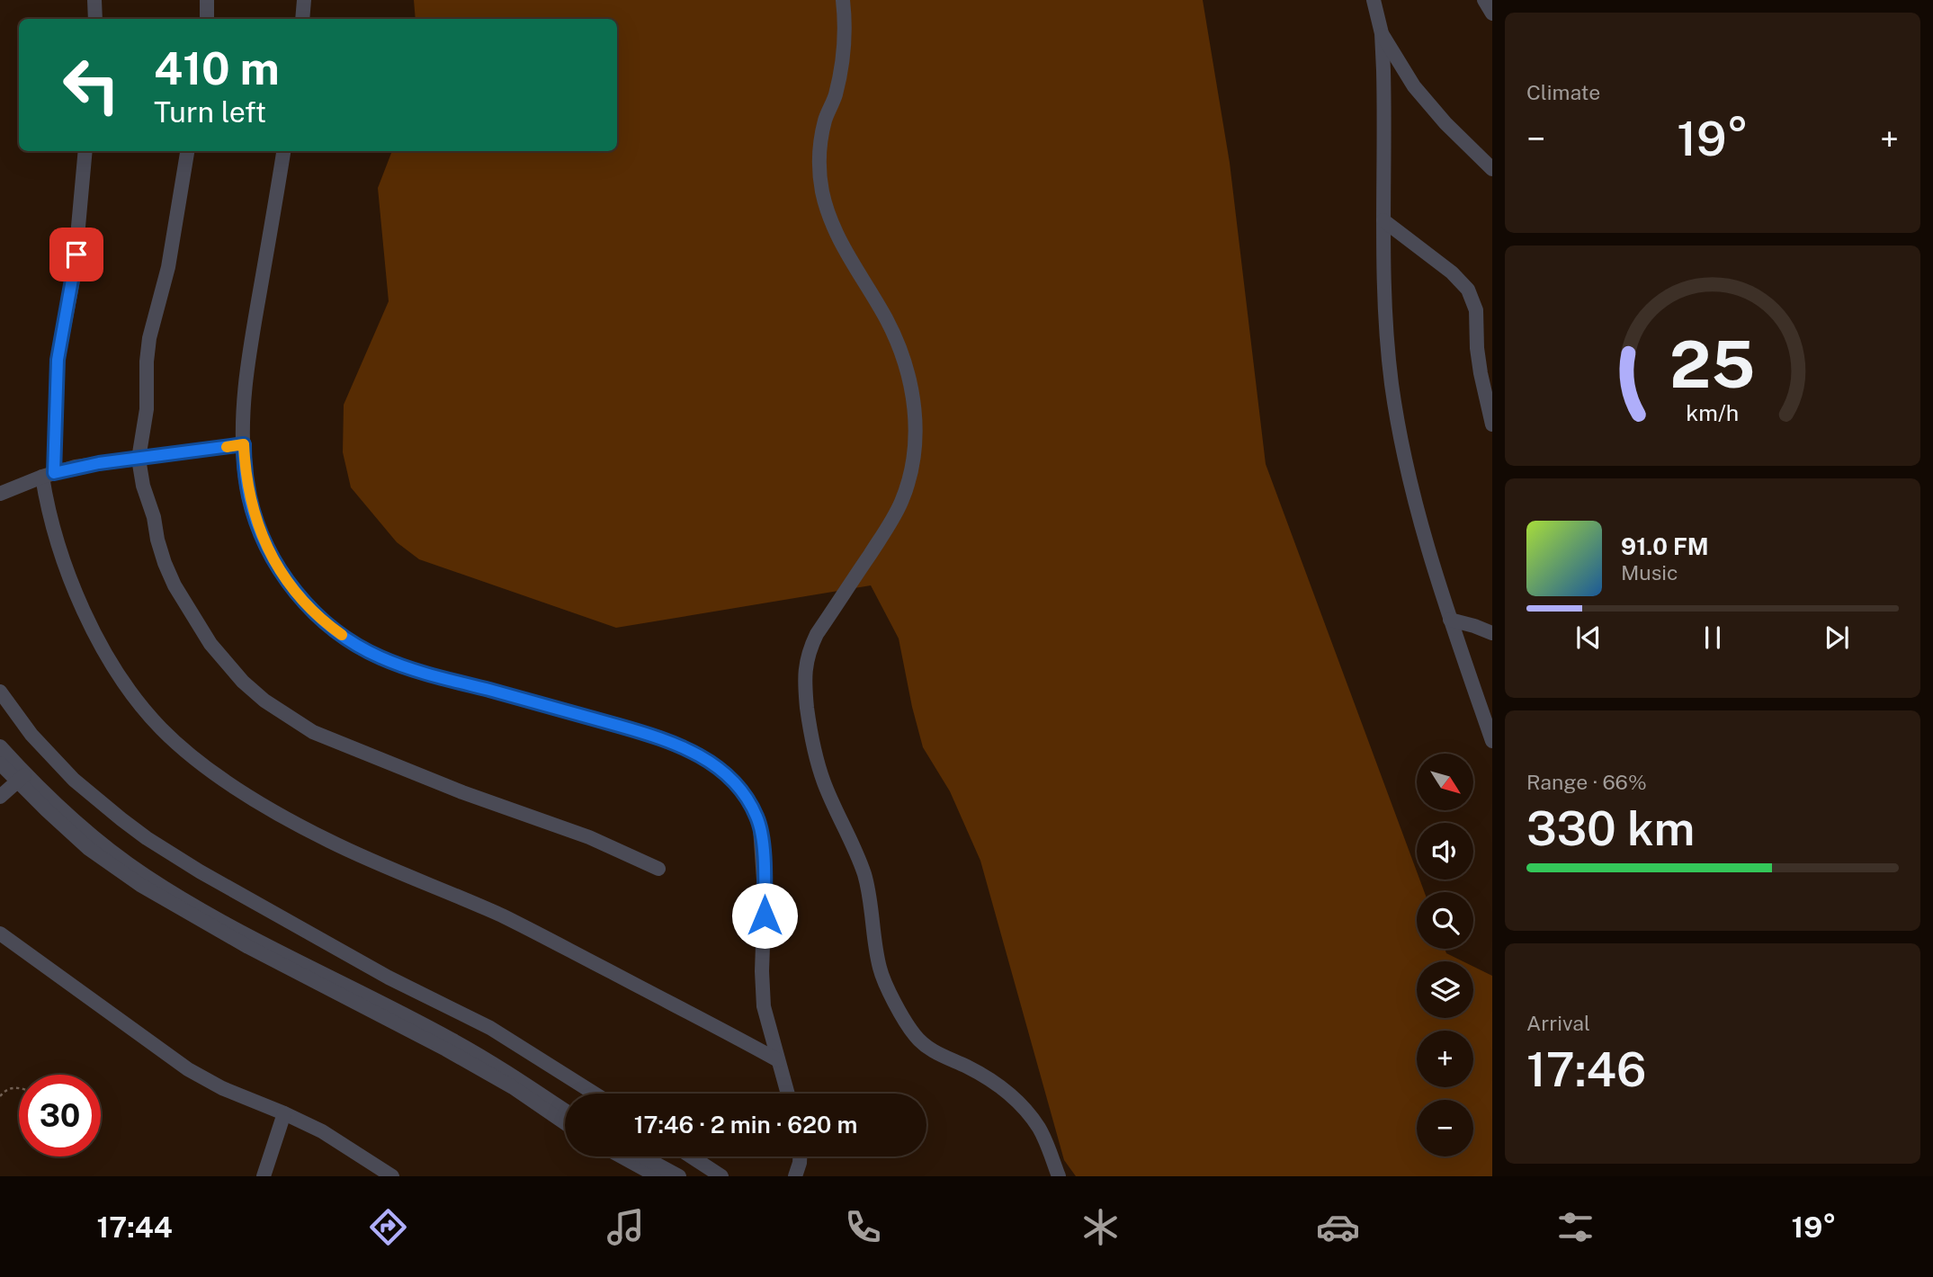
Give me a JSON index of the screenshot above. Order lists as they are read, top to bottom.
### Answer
{
  "north": "bottom right",
  "page": {
    "tile": [
      "Climate",
      ["Range · 66%", "330 km"],
      ["Arrival", "17:46"]
    ],
    "turn": ["410 m", "Turn left"],
    "heat": ["−", "19°", "+"],
    "song": ["91.0 FM", "Music"],
    "map_buttons": ["+", "−"],
    "limit": "30",
    "trip": "17:46 · 2 min · 620 m",
    "tabs": ["17:44", "19°"],
    "gauge": ["25", "km/h"]
  }
}
